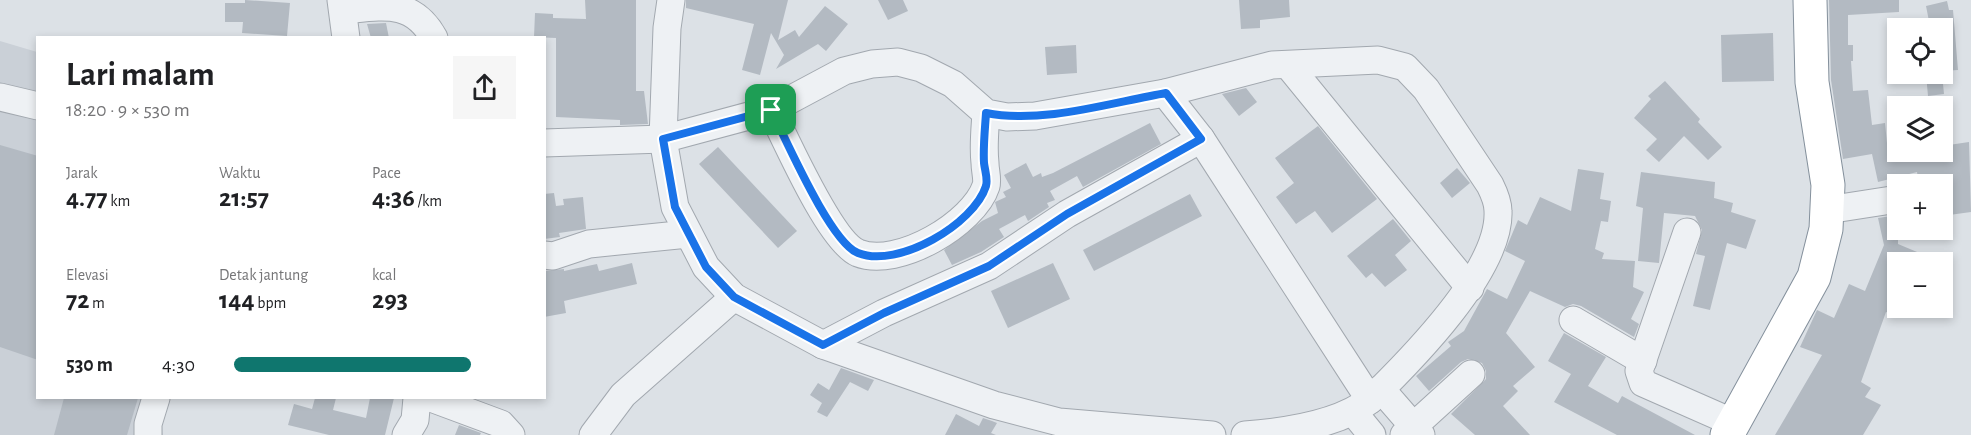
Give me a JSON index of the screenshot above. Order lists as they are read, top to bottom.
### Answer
{
  "page": {
    "map_buttons": ["+", "−"],
    "heading": ["Lari malam", "18:20 · 9 × 530 m"],
    "stats": [
      ["Jarak", "4.77 km"],
      ["Waktu", "21:57"],
      ["Pace", "4:36 /km"],
      ["Elevasi", "72 m"],
      ["Detak jantung", "144 bpm"],
      ["kcal", "293"]
    ],
    "list": [
      {
        "name": "530 m",
        "note": "4:30"
      }
    ]
  }
}
